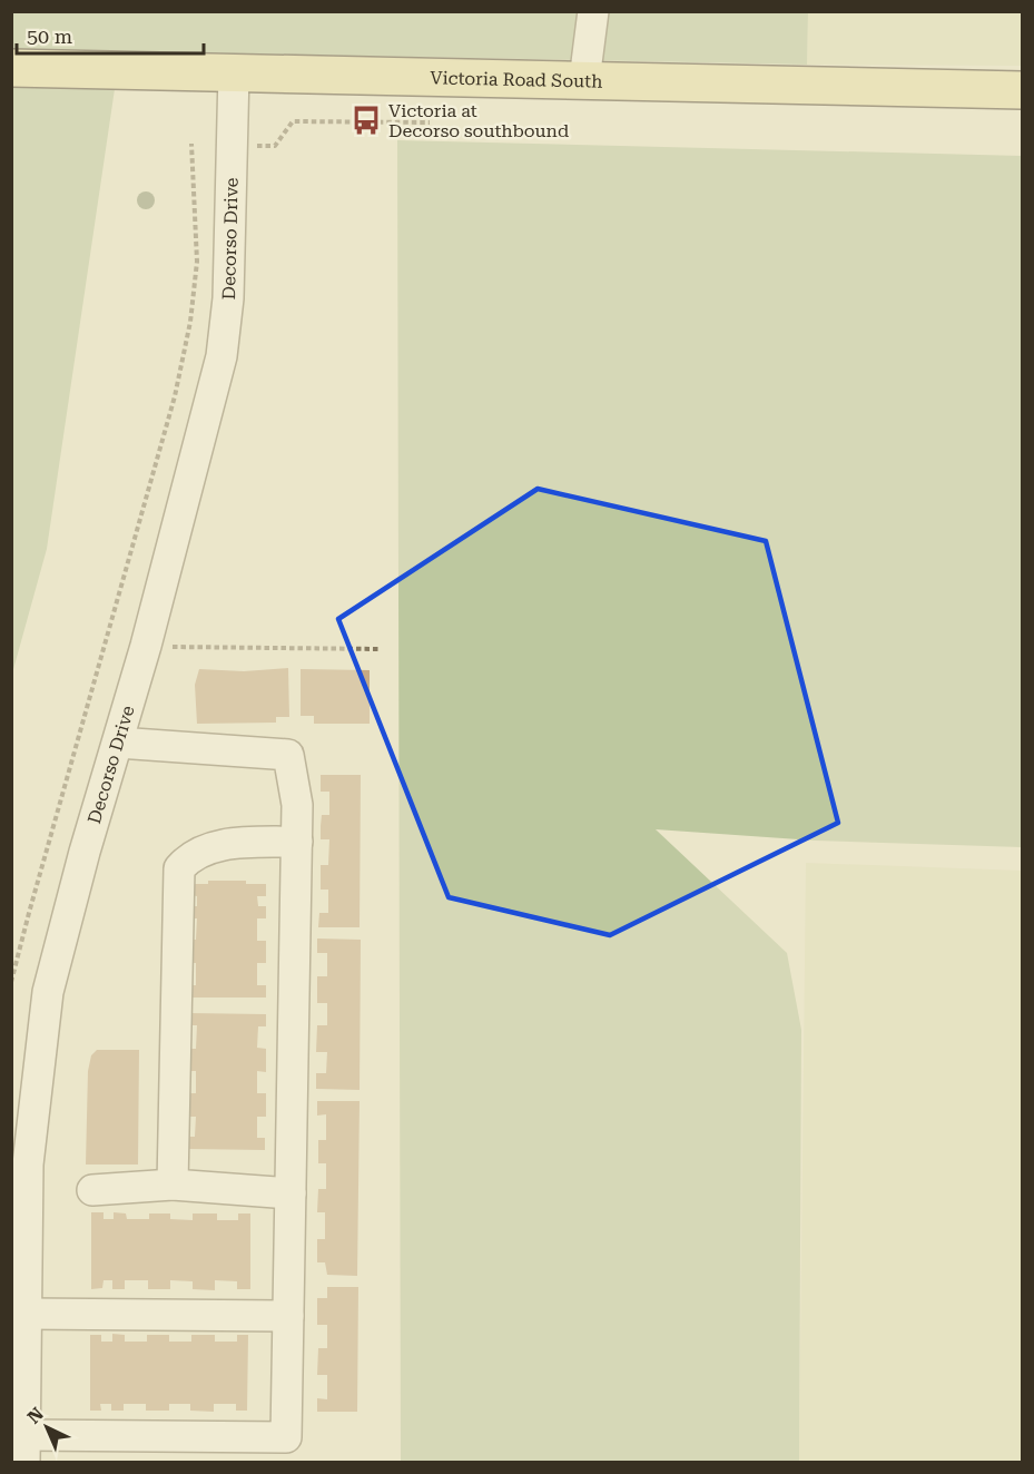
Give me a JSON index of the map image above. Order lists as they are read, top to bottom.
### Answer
{
  "streets": {
    "main road": ["Victoria Road South"],
    "street": ["Decorso Drive"]
  },
  "crossings": [
    ["Victoria Road South", "Decorso Drive"]
  ],
  "places": {
    "bus stop": ["Victoria at Decorso southbound"]
  },
  "scale_bar": "50 m",
  "north": "top left"
}
